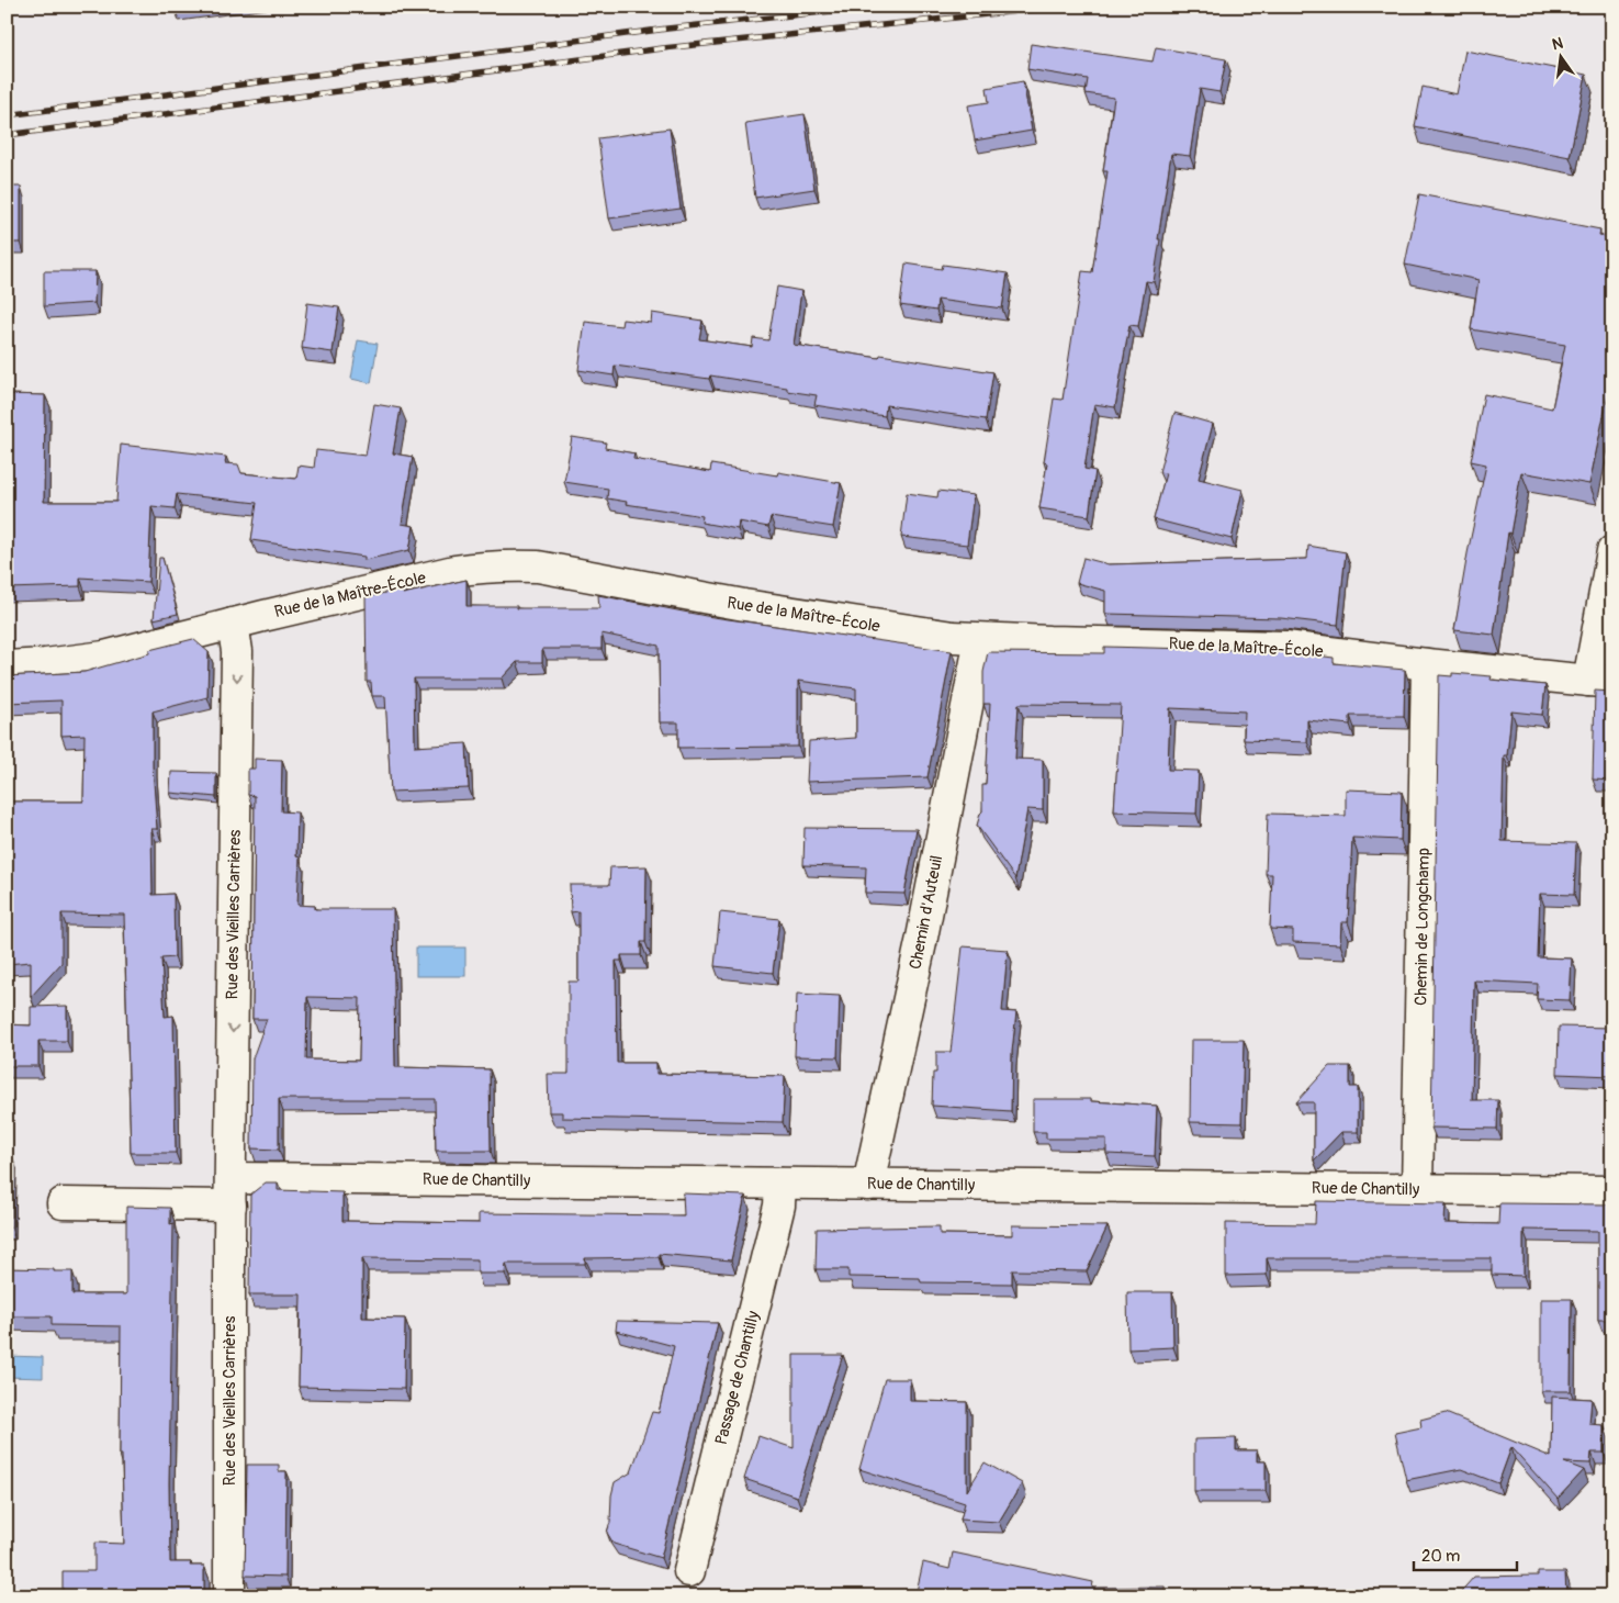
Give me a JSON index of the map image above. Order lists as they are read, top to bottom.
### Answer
{
  "streets": {
    "street": [
      "Rue de la Maître-École",
      "Chemin d'Auteuil",
      "Rue des Vieilles Carrières",
      "Chemin de Longchamp",
      "Rue de Chantilly",
      "Passage de Chantilly"
    ]
  },
  "crossings": [
    ["Rue de la Maître-École", "Chemin d'Auteuil"],
    ["Rue de la Maître-École", "Rue des Vieilles Carrières"],
    ["Rue de la Maître-École", "Chemin de Longchamp"],
    ["Chemin d'Auteuil", "Rue de Chantilly"],
    ["Rue des Vieilles Carrières", "Rue de Chantilly"],
    ["Chemin de Longchamp", "Rue de Chantilly"],
    ["Rue de Chantilly", "Passage de Chantilly"]
  ],
  "one_way": ["Rue des Vieilles Carrières"],
  "scale_bar": "20 m",
  "north": "top"
}
